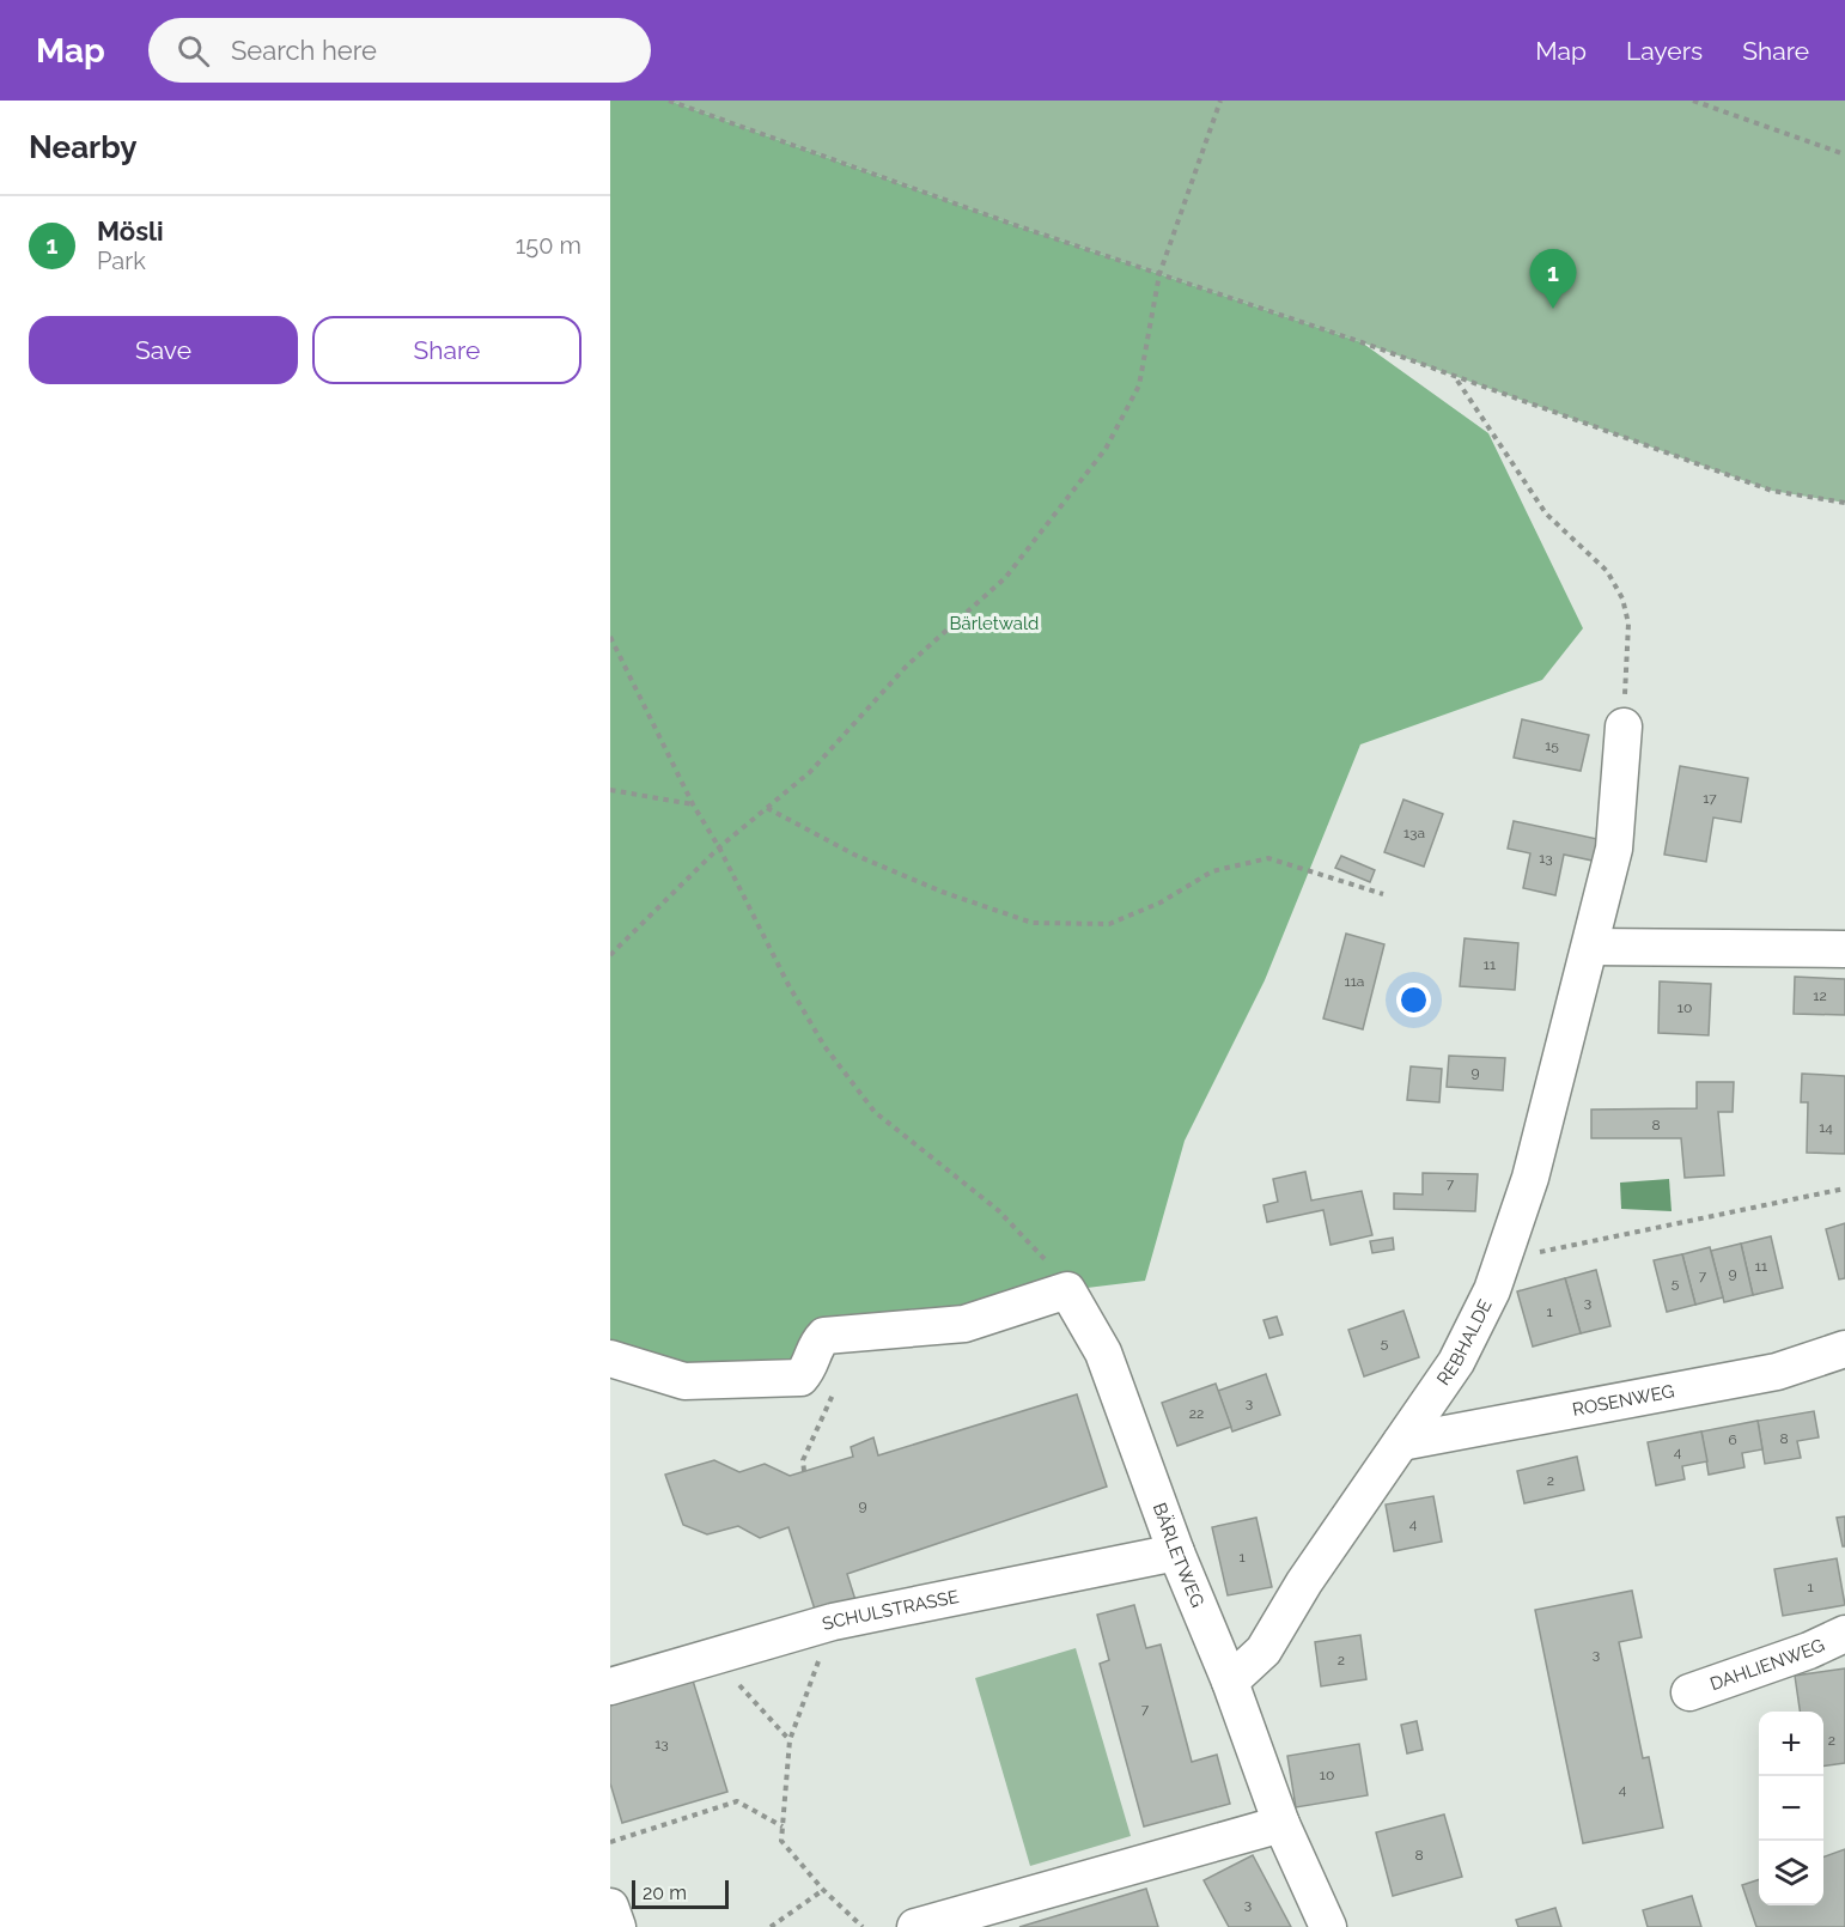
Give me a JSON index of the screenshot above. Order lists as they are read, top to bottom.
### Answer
{
  "streets": {
    "street": [
      "REBHALDE",
      "ROSENWEG",
      "BÄRLETWEG",
      "SCHULSTRASSE",
      "DAHLIENWEG"
    ]
  },
  "crossings": [
    ["REBHALDE", "ROSENWEG"],
    ["REBHALDE", "BÄRLETWEG"],
    ["BÄRLETWEG", "SCHULSTRASSE"]
  ],
  "parks": ["Bärletwald"],
  "house_numbers": [
    "15",
    "17",
    "13a",
    "13",
    "11",
    "11a",
    "12",
    "10",
    "9",
    "8",
    "14",
    "7",
    "11",
    "9",
    "7",
    "5",
    "3",
    "1",
    "5",
    "3",
    "22",
    "8",
    "6",
    "4",
    "2",
    "9",
    "4",
    "1",
    "1",
    "3",
    "2",
    "7",
    "2",
    "13",
    "10",
    "4",
    "8",
    "3"
  ],
  "scale_bar": "20 m",
  "page": {
    "header": "Map",
    "search": "Search here",
    "nav": ["Map", "Layers", "Share"],
    "heading": "Nearby",
    "list": [
      {
        "mark": "1",
        "name": "Mösli",
        "note": "Park",
        "value": "150 m"
      }
    ],
    "pins": "1",
    "buttons": ["Save", "Share"],
    "map_buttons": ["+", "−"],
    "scale": "20 m"
  }
}
